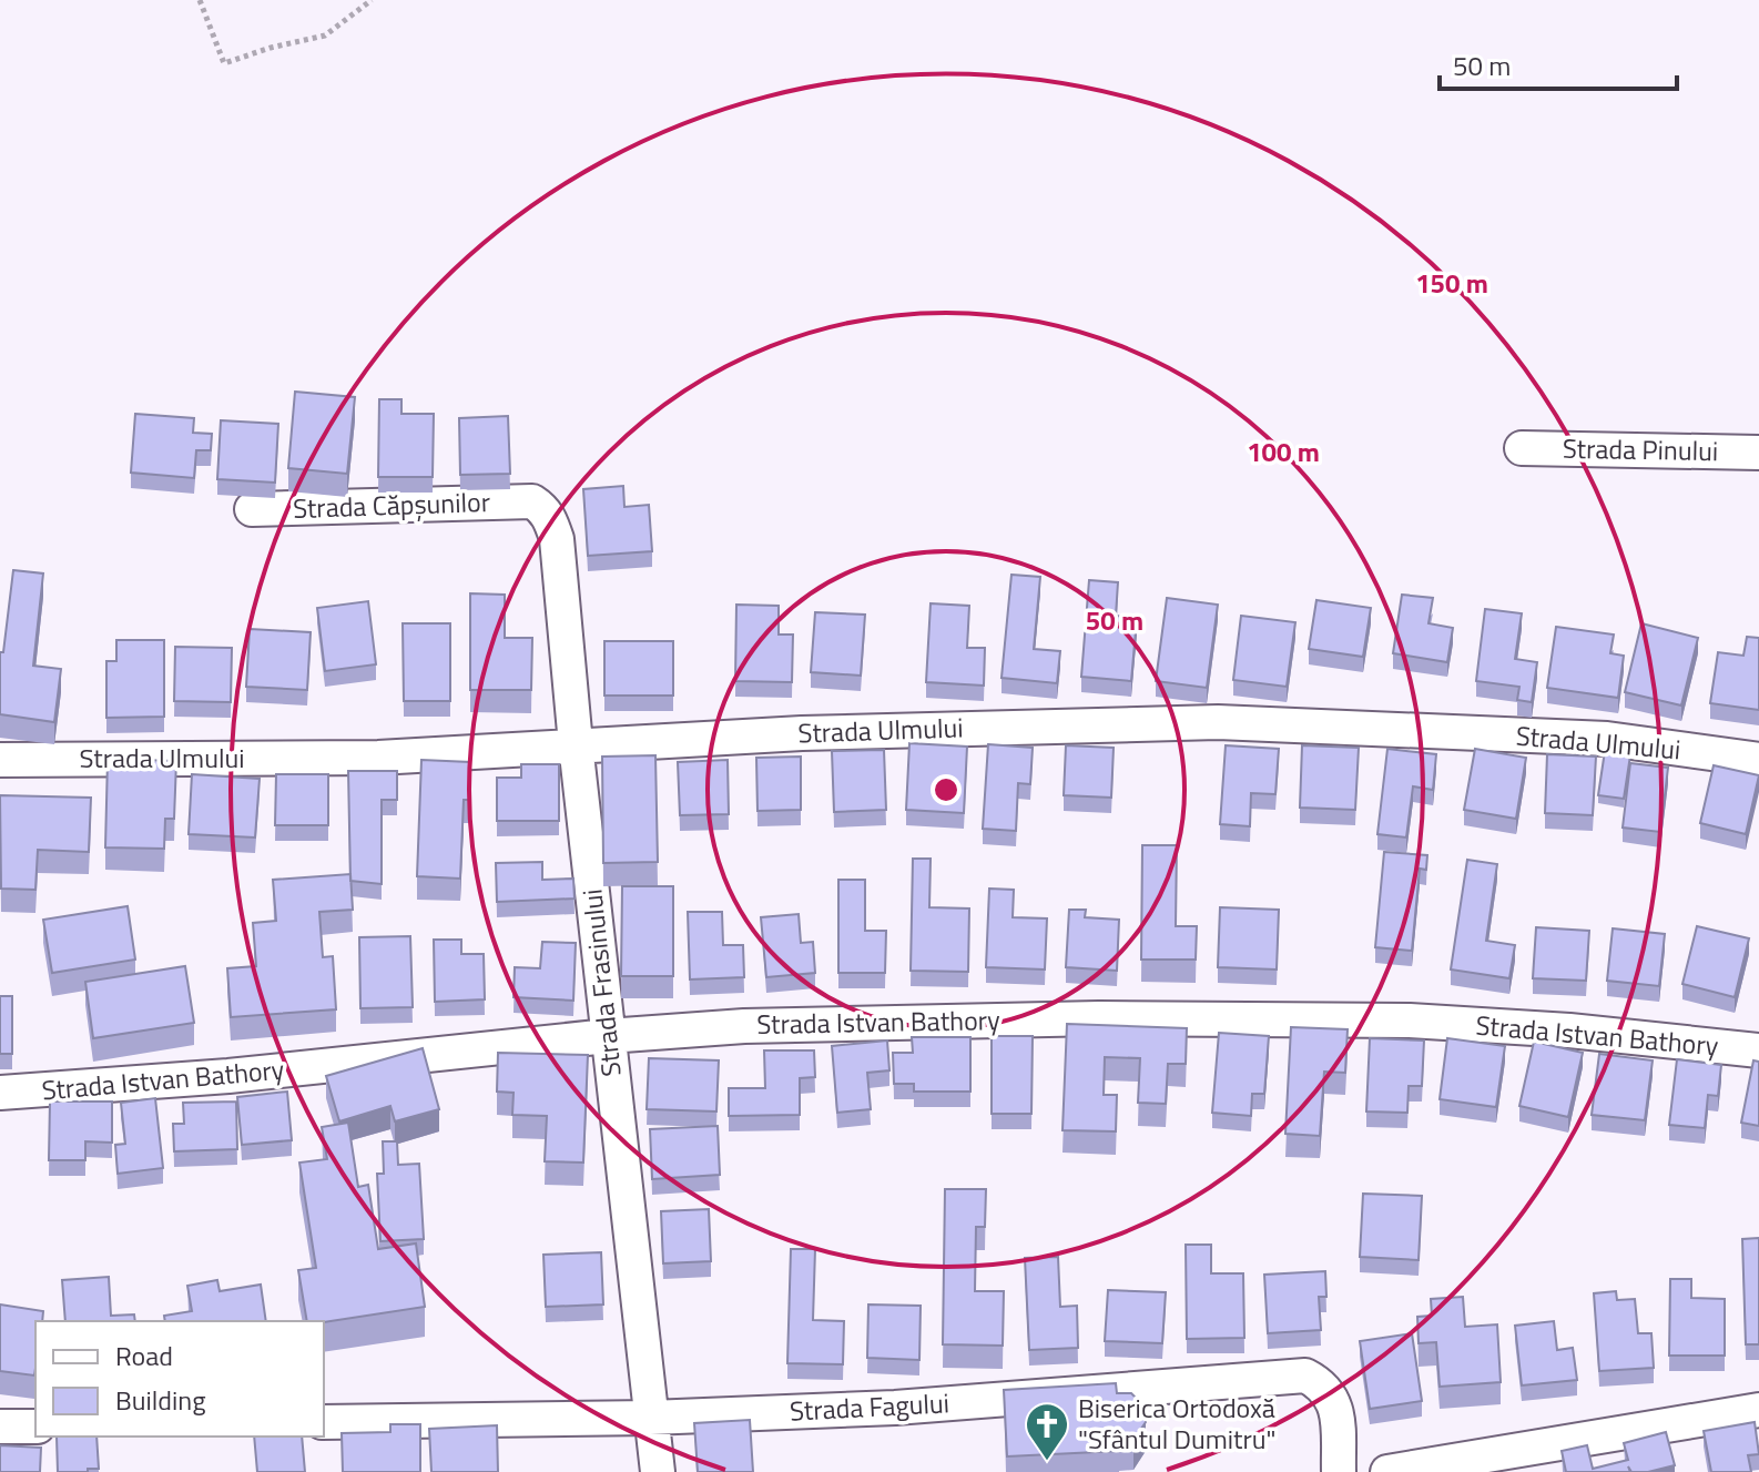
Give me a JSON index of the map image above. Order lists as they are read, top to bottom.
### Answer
{
  "streets": {
    "street": [
      "Strada Pinului",
      "Strada Căpșunilor",
      "Strada Ulmului",
      "Strada Frasinului",
      "Strada Istvan Bathory",
      "Strada Fagului"
    ]
  },
  "crossings": [
    ["Strada Căpșunilor", "Strada Frasinului"],
    ["Strada Ulmului", "Strada Frasinului"],
    ["Strada Frasinului", "Strada Istvan Bathory"],
    ["Strada Frasinului", "Strada Fagului"]
  ],
  "places": {
    "church": ["Biserica Ortodoxă \"Sfântul Dumitru\""]
  },
  "legend": ["Road", "Building"],
  "scale_bar": "50 m",
  "rings": ["150 m", "100 m", "50 m"]
}
